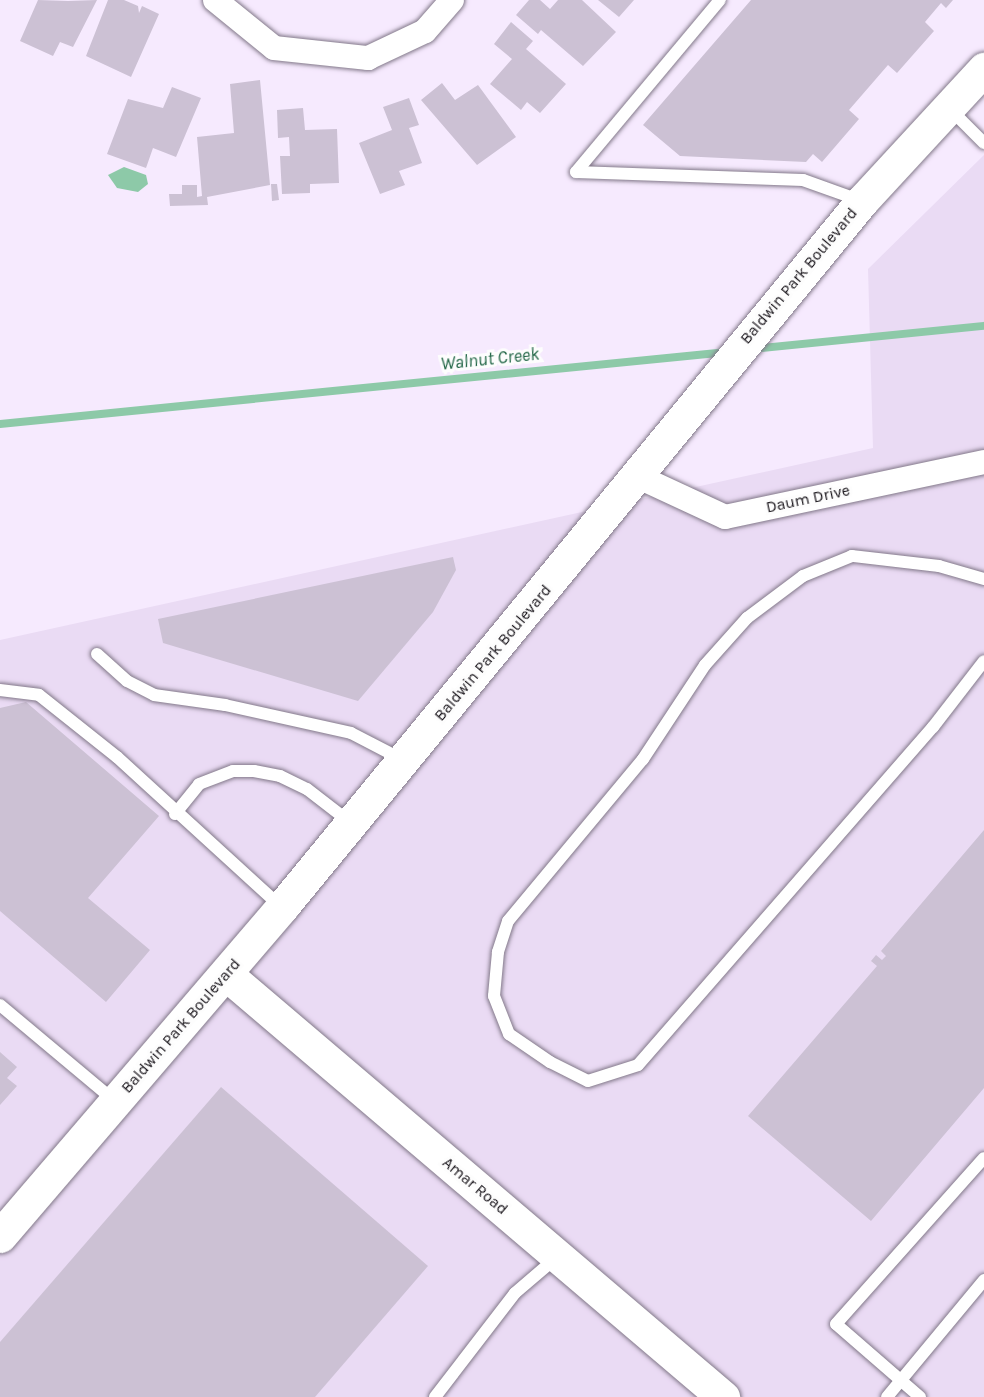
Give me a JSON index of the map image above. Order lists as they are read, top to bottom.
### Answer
{
  "streets": {
    "main road": ["Baldwin Park Boulevard", "Amar Road"],
    "street": ["Daum Drive"]
  },
  "crossings": [
    ["Baldwin Park Boulevard", "Daum Drive"],
    ["Baldwin Park Boulevard", "Amar Road"]
  ],
  "water": ["Walnut Creek"]
}
